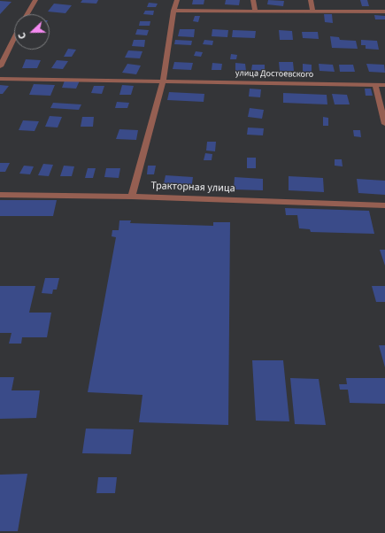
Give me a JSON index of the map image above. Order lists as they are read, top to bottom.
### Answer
{
  "streets": {
    "street": ["улица Достоевского", "Тракторная улица"]
  },
  "north": "left"
}
